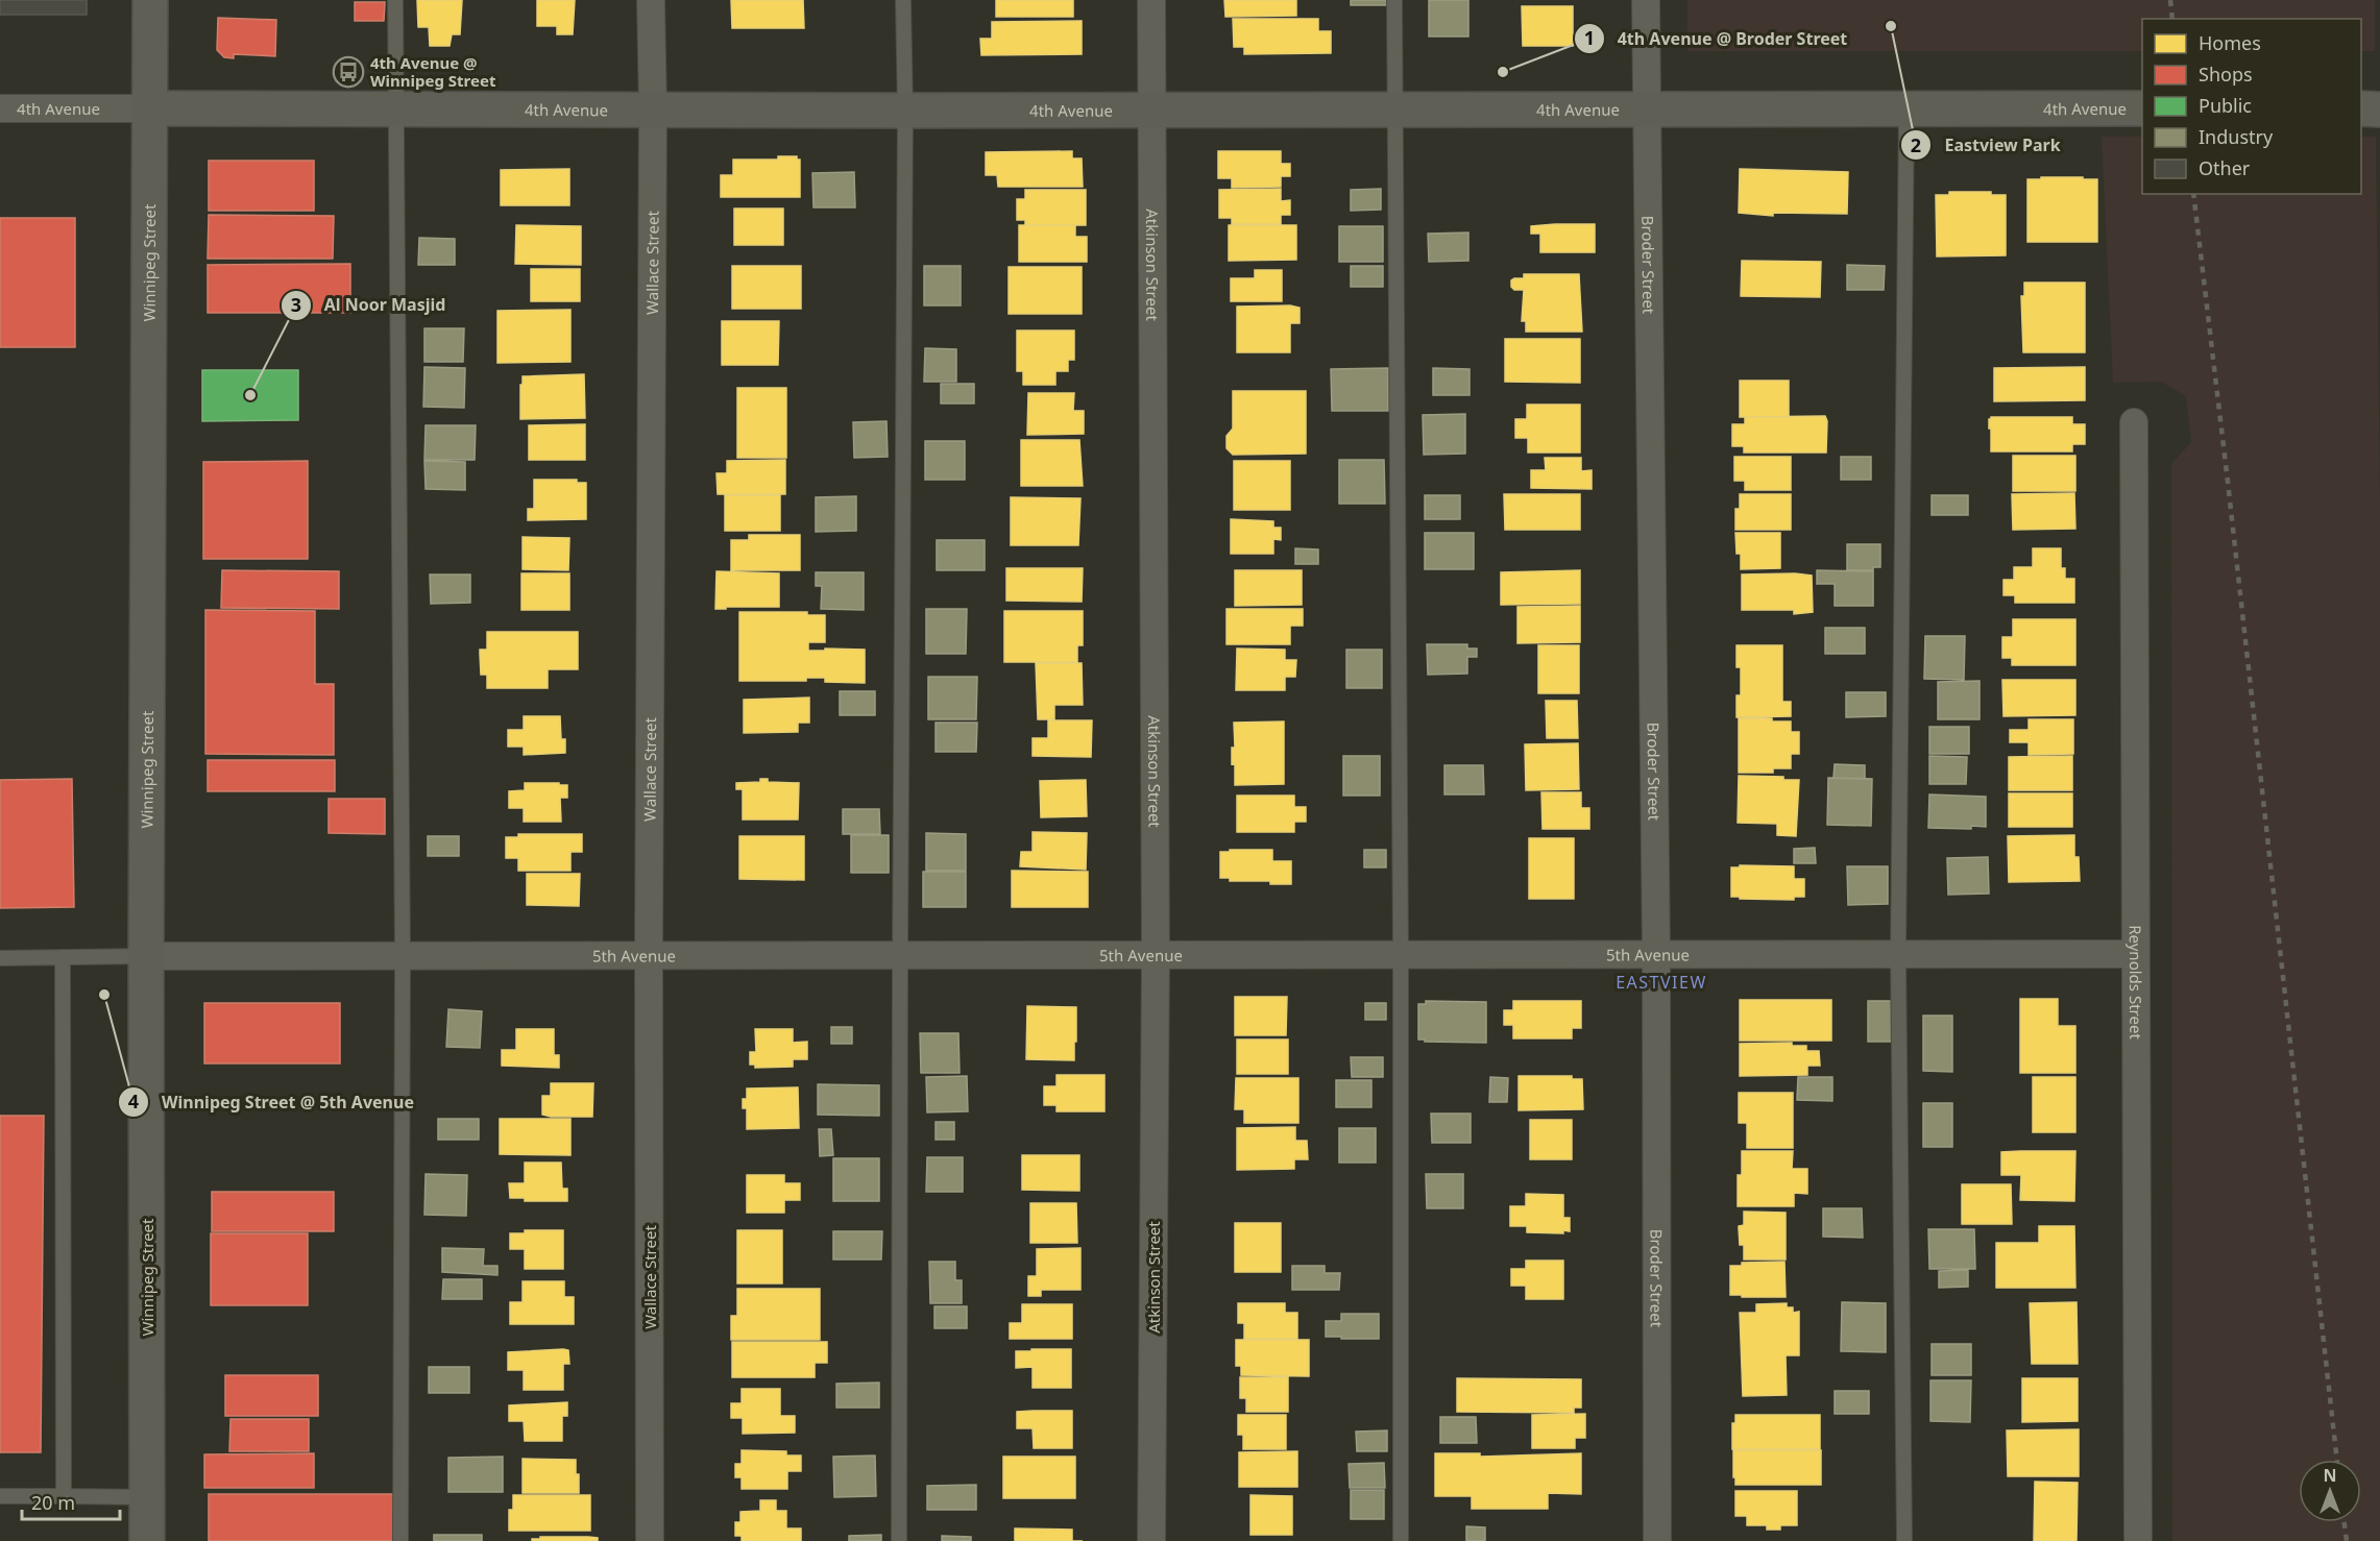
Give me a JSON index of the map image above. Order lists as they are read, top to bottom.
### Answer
{
  "streets": {
    "street": [
      "4th Avenue",
      "Winnipeg Street",
      "Wallace Street",
      "Atkinson Street",
      "Broder Street",
      "5th Avenue",
      "Reynolds Street"
    ]
  },
  "crossings": [
    ["4th Avenue", "Winnipeg Street"],
    ["4th Avenue", "Wallace Street"],
    ["4th Avenue", "Atkinson Street"],
    ["4th Avenue", "Broder Street"],
    ["Winnipeg Street", "5th Avenue"],
    ["Wallace Street", "5th Avenue"],
    ["Atkinson Street", "5th Avenue"],
    ["Broder Street", "5th Avenue"],
    ["5th Avenue", "Reynolds Street"]
  ],
  "districts": ["EASTVIEW"],
  "places": {
    "other": [
      "Eastview Park",
      "4th Avenue @ Broder Street",
      "Al Noor Masjid",
      "Winnipeg Street @ 5th Avenue"
    ],
    "bus stop": ["4th Avenue @ Winnipeg Street"]
  },
  "legend": [
    "Homes",
    "Shops",
    "Public",
    "Industry",
    "Other"
  ],
  "scale_bar": "20 m",
  "north": "top"
}
